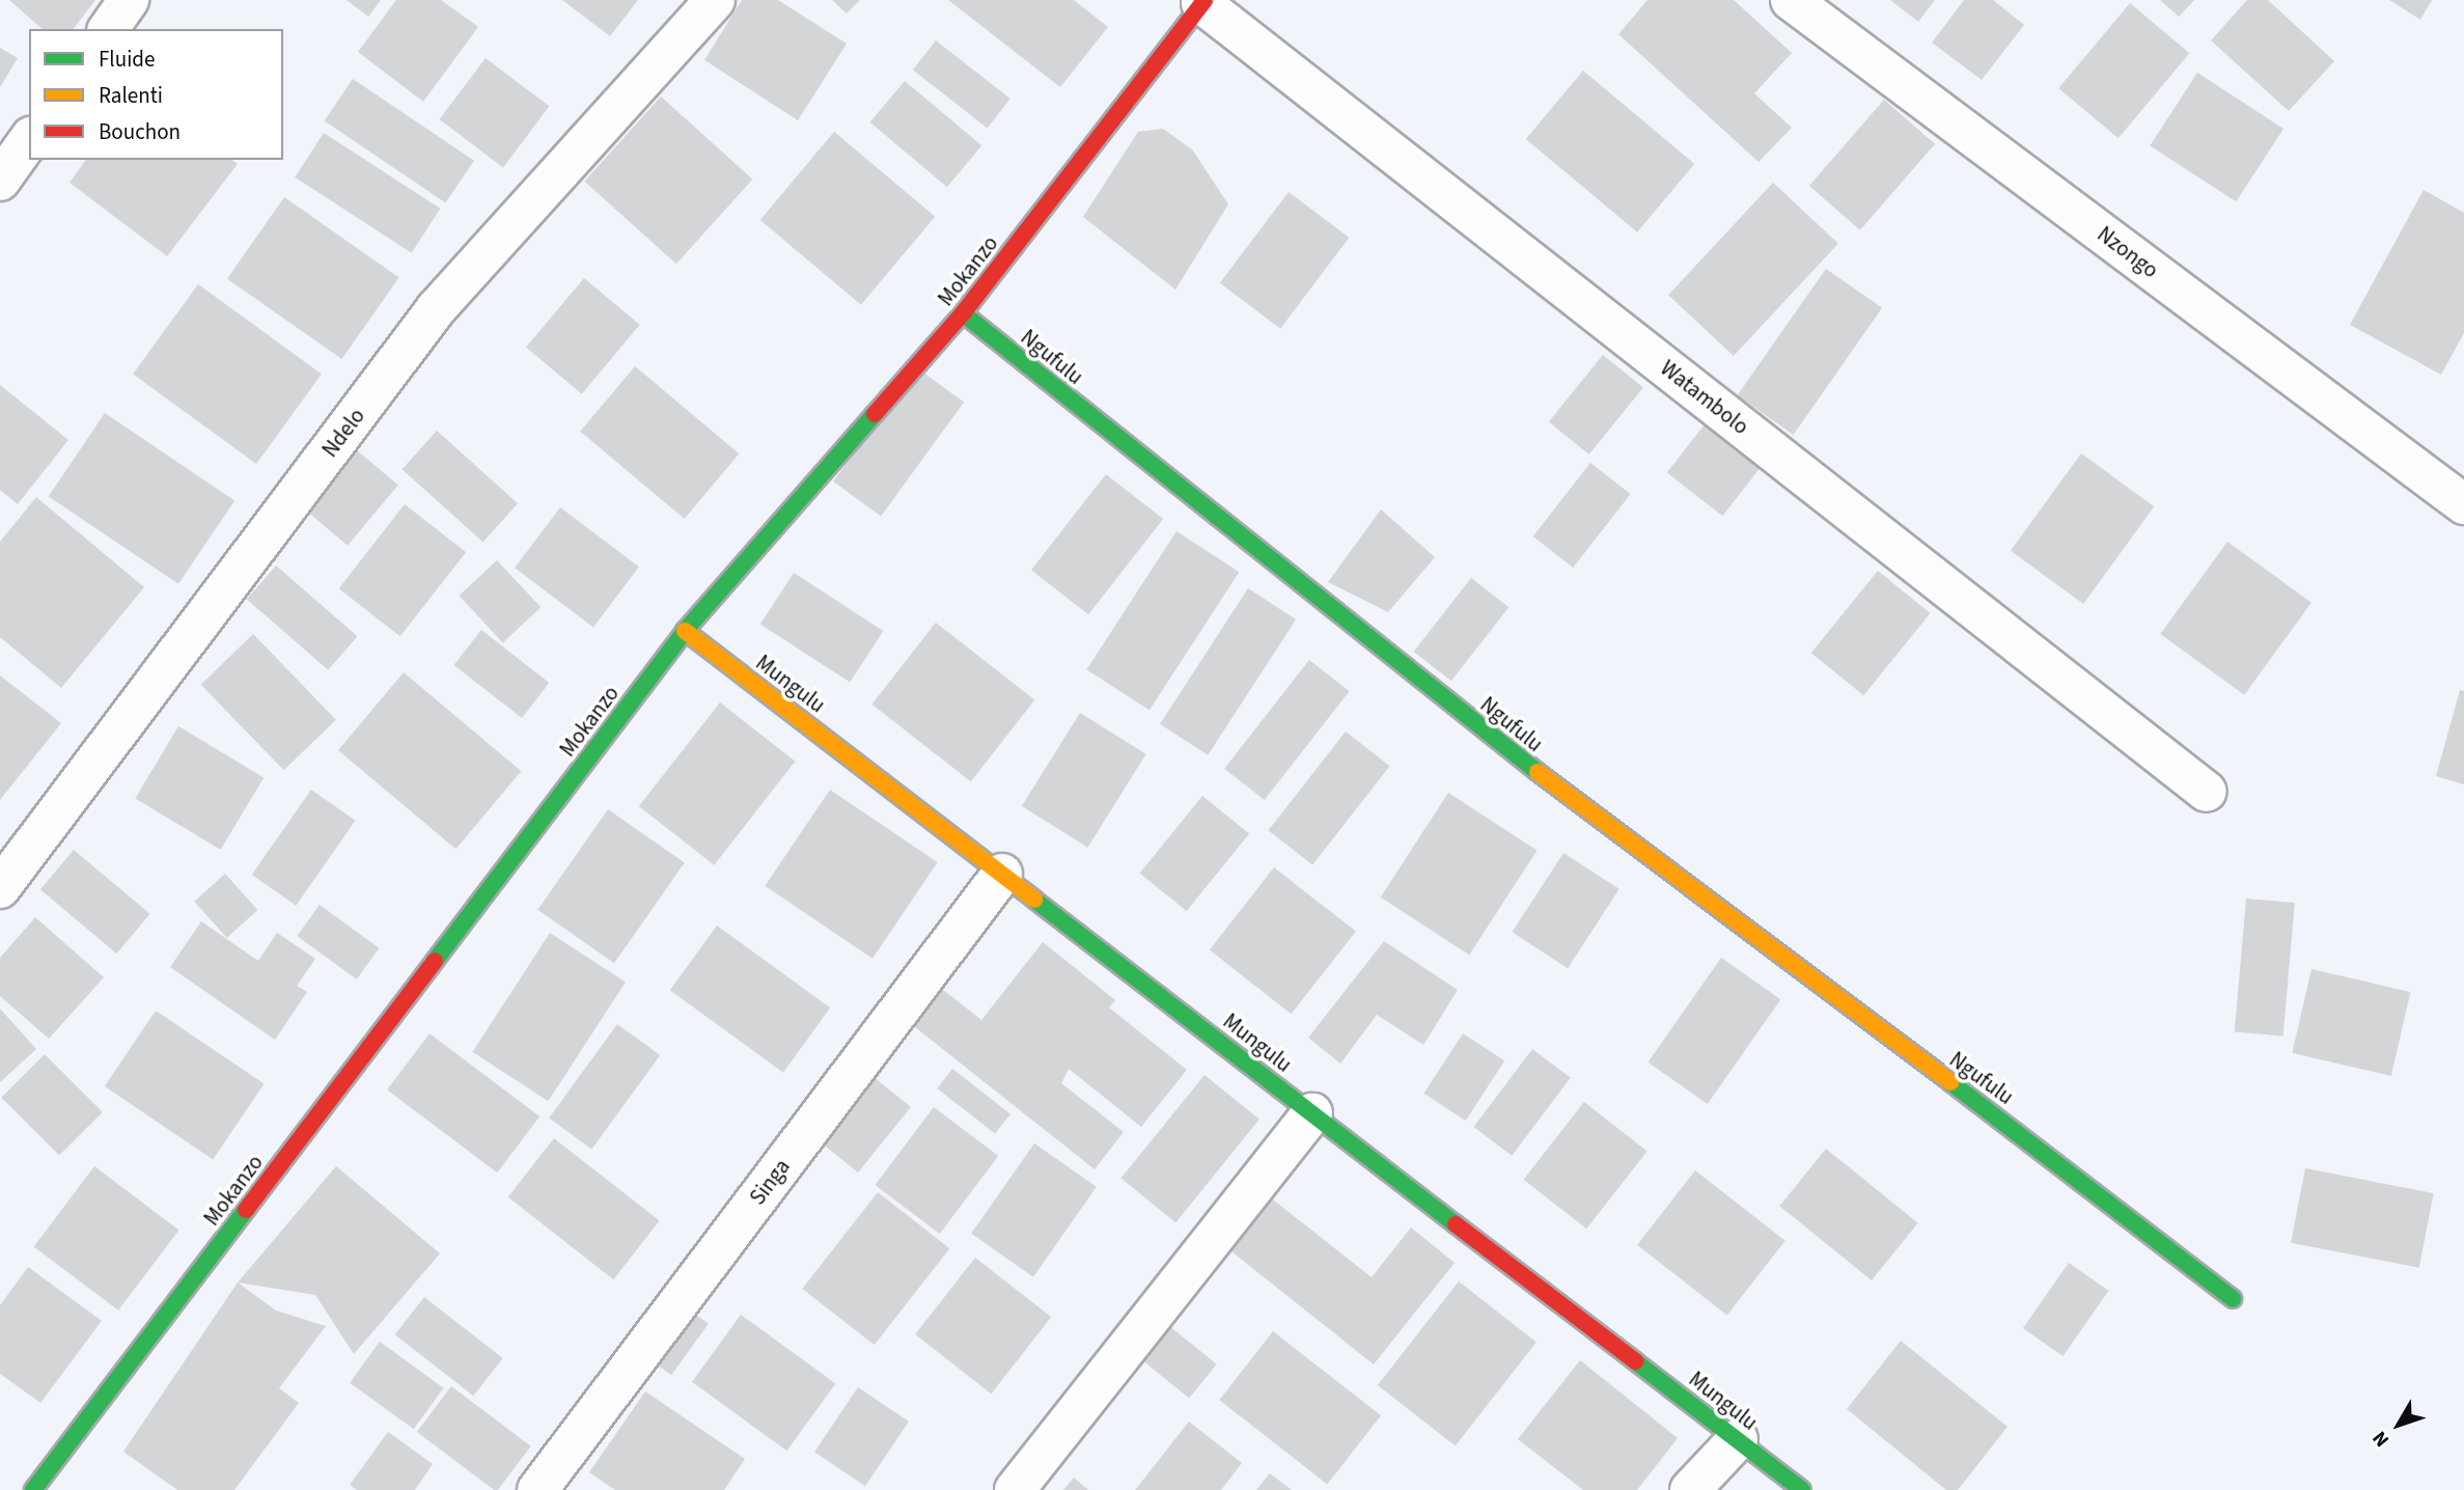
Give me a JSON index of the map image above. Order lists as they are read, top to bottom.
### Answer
{
  "streets": {
    "street": [
      "Nzongo",
      "Mokanzo",
      "Ngufulu",
      "Watambolo",
      "Ndelo",
      "Mungulu",
      "Singa"
    ]
  },
  "crossings": [
    ["Mokanzo", "Ngufulu"],
    ["Mokanzo", "Watambolo"],
    ["Mokanzo", "Mungulu"],
    ["Mungulu", "Singa"]
  ],
  "legend": ["Fluide", "Ralenti", "Bouchon"],
  "north": "bottom left"
}
